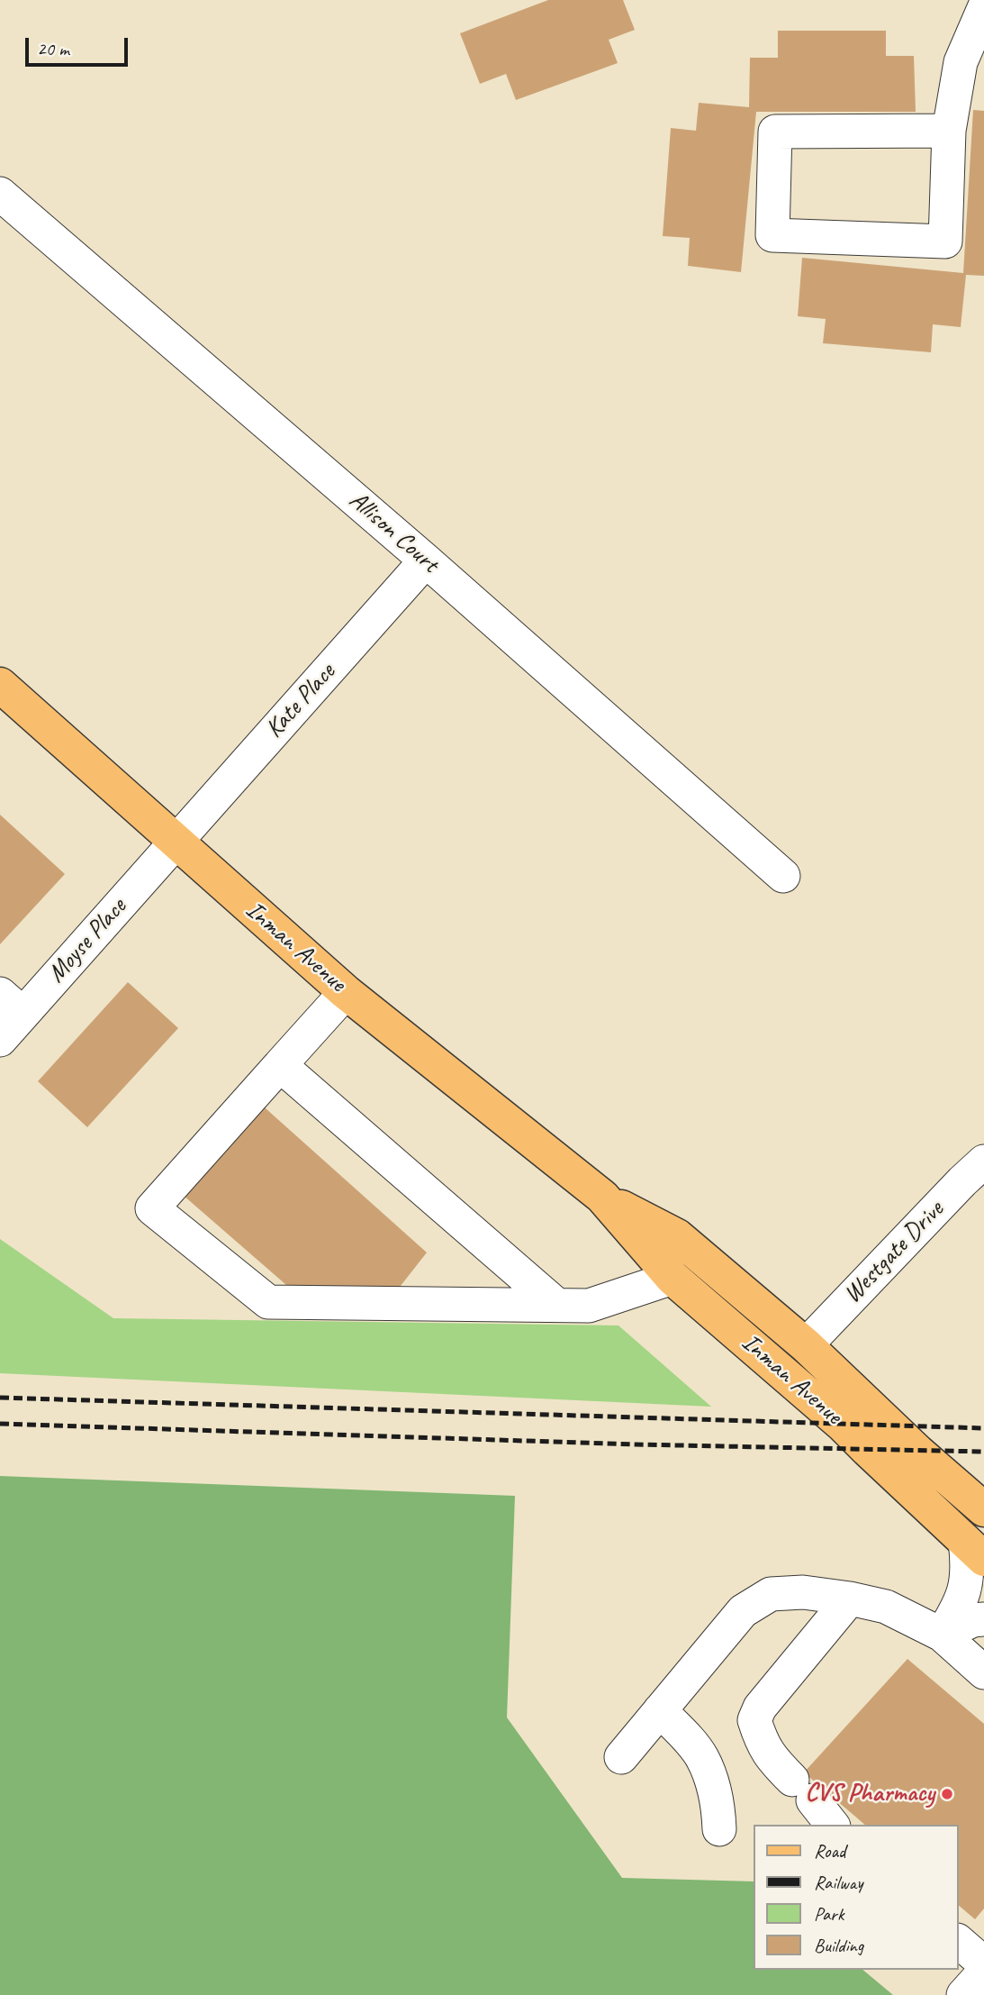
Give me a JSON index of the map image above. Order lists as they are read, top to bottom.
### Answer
{
  "streets": {
    "main road": ["Inman Avenue"],
    "street": [
      "Allison Court",
      "Kate Place",
      "Moyse Place",
      "Westgate Drive"
    ]
  },
  "crossings": [
    ["Allison Court", "Kate Place"],
    ["Kate Place", "Moyse Place"],
    ["Kate Place", "Inman Avenue"],
    ["Moyse Place", "Inman Avenue"],
    ["Inman Avenue", "Westgate Drive"]
  ],
  "places": ["CVS Pharmacy"],
  "legend": [
    "Road",
    "Railway",
    "Park",
    "Building"
  ],
  "scale_bar": "20 m"
}
